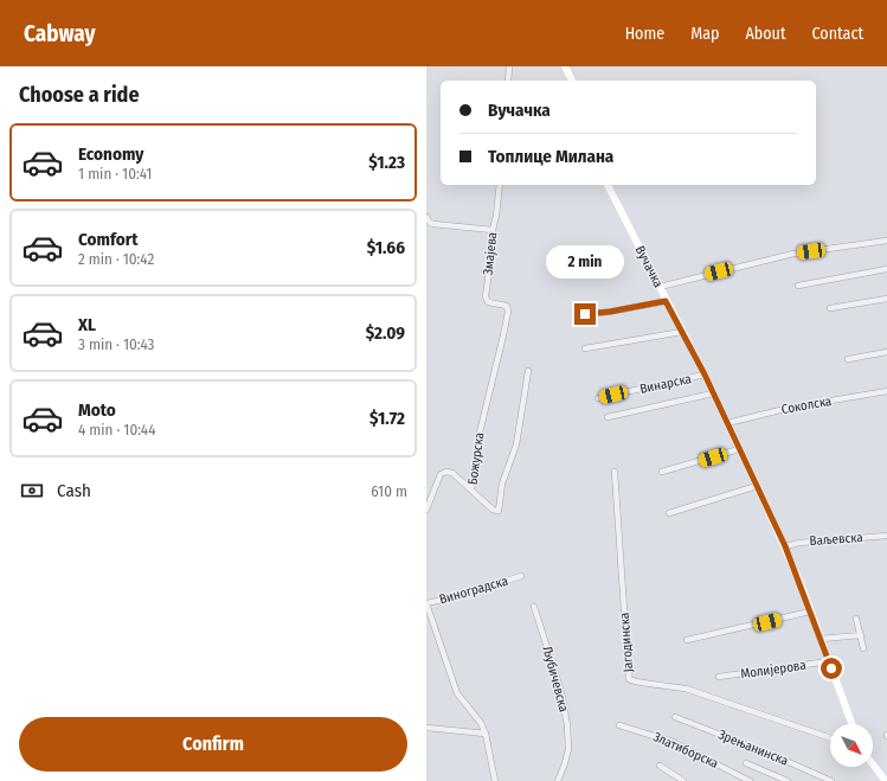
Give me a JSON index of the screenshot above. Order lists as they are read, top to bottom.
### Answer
{
  "streets": {
    "street": [
      "Змајева",
      "Вучачка",
      "Винарска",
      "Соколска",
      "Божурска",
      "Ваљевска",
      "Виноградска",
      "Јагодинска",
      "Молијерова",
      "Љубичевска",
      "Зрењанинска",
      "Златиборска"
    ]
  },
  "crossings": [
    ["Змајева", "Божурска"],
    ["Вучачка", "Винарска"],
    ["Вучачка", "Соколска"],
    ["Вучачка", "Ваљевска"],
    ["Вучачка", "Молијерова"]
  ],
  "north": "bottom right",
  "page": {
    "header": "Cabway",
    "nav": [
      "Home",
      "Map",
      "About",
      "Contact"
    ],
    "heading": "Choose a ride",
    "banner": ["Вучачка", "Топлице Милана"],
    "list": [
      {
        "name": "Economy",
        "note": "1 min · 10:41",
        "value": "$1.23"
      },
      {
        "name": "Comfort",
        "note": "2 min · 10:42",
        "value": "$1.66"
      },
      {
        "name": "XL",
        "note": "3 min · 10:43",
        "value": "$2.09"
      },
      {
        "name": "Moto",
        "note": "4 min · 10:44",
        "value": "$1.72"
      }
    ],
    "bubble": "2 min",
    "pay": ["Cash", "610 m"],
    "buttons": "Confirm"
  }
}
